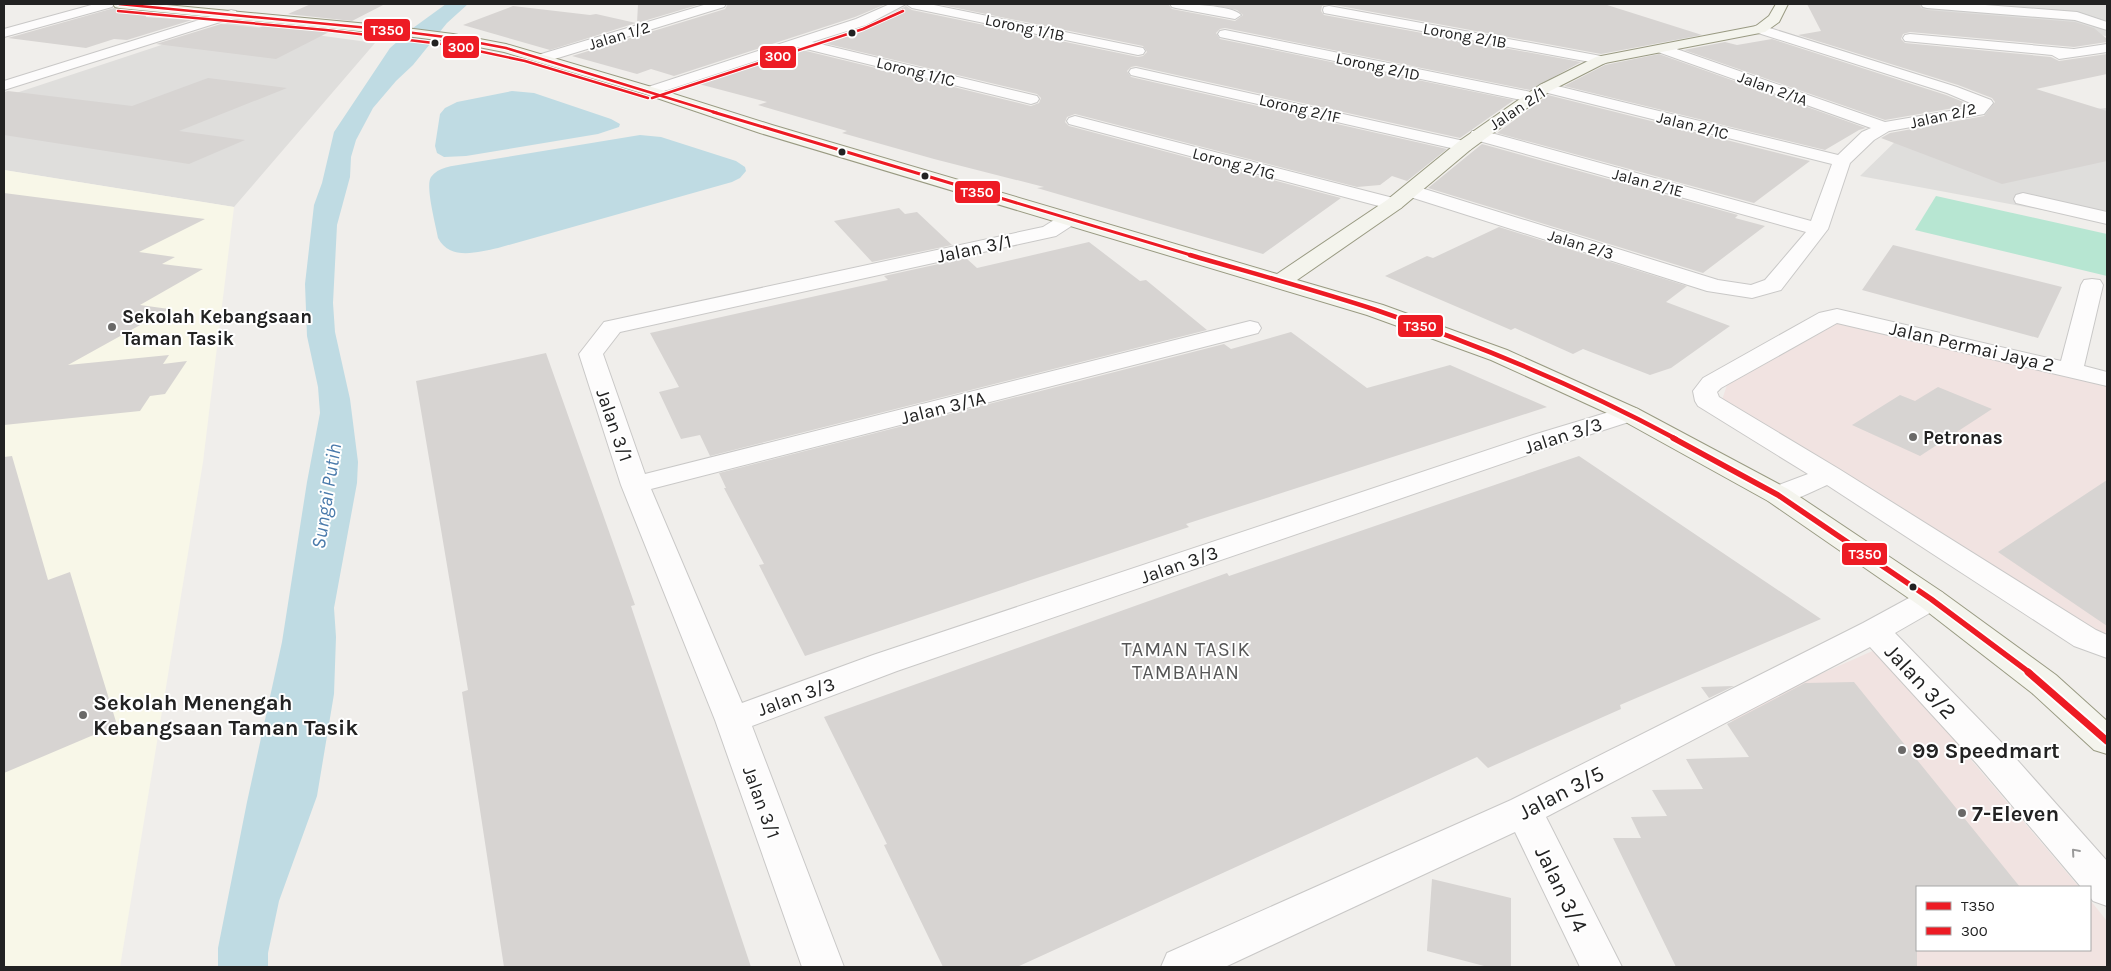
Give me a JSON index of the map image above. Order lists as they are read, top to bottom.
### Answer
{
  "streets": {
    "street": [
      "Lorong 1/1B",
      "Jalan 1/2",
      "Lorong 2/1B",
      "Lorong 2/1D",
      "Lorong 1/1C",
      "Jalan 2/1A",
      "Lorong 2/1F",
      "Jalan 2/1",
      "Jalan 2/2",
      "Jalan 2/1C",
      "Lorong 2/1G",
      "Jalan 2/1E",
      "Jalan 2/3",
      "Jalan 3/1",
      "Jalan Permai Jaya 2",
      "Jalan 3/1A",
      "Jalan 3/3",
      "Jalan 3/2",
      "Jalan 3/5",
      "Jalan 3/4"
    ]
  },
  "crossings": [
    ["Lorong 2/1B", "Jalan 2/1"],
    ["Lorong 2/1D", "Jalan 2/1"],
    ["Lorong 2/1D", "Jalan 2/1C"],
    ["Jalan 2/1A", "Jalan 2/1"],
    ["Jalan 2/1A", "Jalan 2/2"],
    ["Lorong 2/1F", "Jalan 2/1"],
    ["Jalan 2/1", "Jalan 2/2"],
    ["Jalan 2/1", "Jalan 2/1C"],
    ["Jalan 2/1", "Lorong 2/1G"],
    ["Jalan 2/1", "Jalan 2/1E"],
    ["Jalan 2/1", "Jalan 2/3"],
    ["Jalan 2/2", "Jalan 2/1C"],
    ["Jalan 2/2", "Jalan 2/1E"],
    ["Jalan 2/2", "Jalan 2/3"],
    ["Jalan 3/1", "Jalan 3/1A"],
    ["Jalan 3/1", "Jalan 3/3"],
    ["Jalan 3/2", "Jalan 3/5"],
    ["Jalan 3/5", "Jalan 3/4"]
  ],
  "districts": ["TAMAN TASIK TAMBAHAN"],
  "water": ["Sungai Putih"],
  "places": [
    "Sekolah Kebangsaan Taman Tasik",
    "Petronas",
    "Sekolah Menengah Kebangsaan Taman Tasik",
    "99 Speedmart",
    "7-Eleven"
  ],
  "lines": ["transit line T350", "transit line 300"],
  "legend": ["T350", "300"]
}
